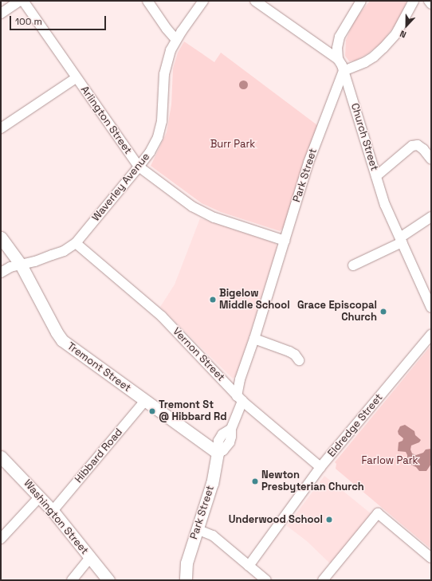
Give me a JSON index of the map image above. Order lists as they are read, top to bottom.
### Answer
{
  "streets": {
    "main road": ["Park Street", "Tremont Street", "Washington Street"],
    "street": [
      "Arlington Street",
      "Church Street",
      "Waverley Avenue",
      "Vernon Street",
      "Eldredge Street",
      "Hibbard Road"
    ]
  },
  "crossings": [
    ["Arlington Street", "Park Street"],
    ["Arlington Street", "Waverley Avenue"],
    ["Church Street", "Park Street"],
    ["Park Street", "Vernon Street"],
    ["Park Street", "Tremont Street"],
    ["Waverley Avenue", "Vernon Street"],
    ["Waverley Avenue", "Tremont Street"],
    ["Vernon Street", "Eldredge Street"],
    ["Tremont Street", "Hibbard Road"],
    ["Hibbard Road", "Washington Street"]
  ],
  "parks": ["Burr Park", "Farlow Park"],
  "places": [
    "Bigelow Middle School",
    "Grace Episcopal Church",
    "Tremont St @ Hibbard Rd",
    "Newton Presbyterian Church",
    "Underwood School"
  ],
  "scale_bar": "100 m",
  "north": "bottom"
}
